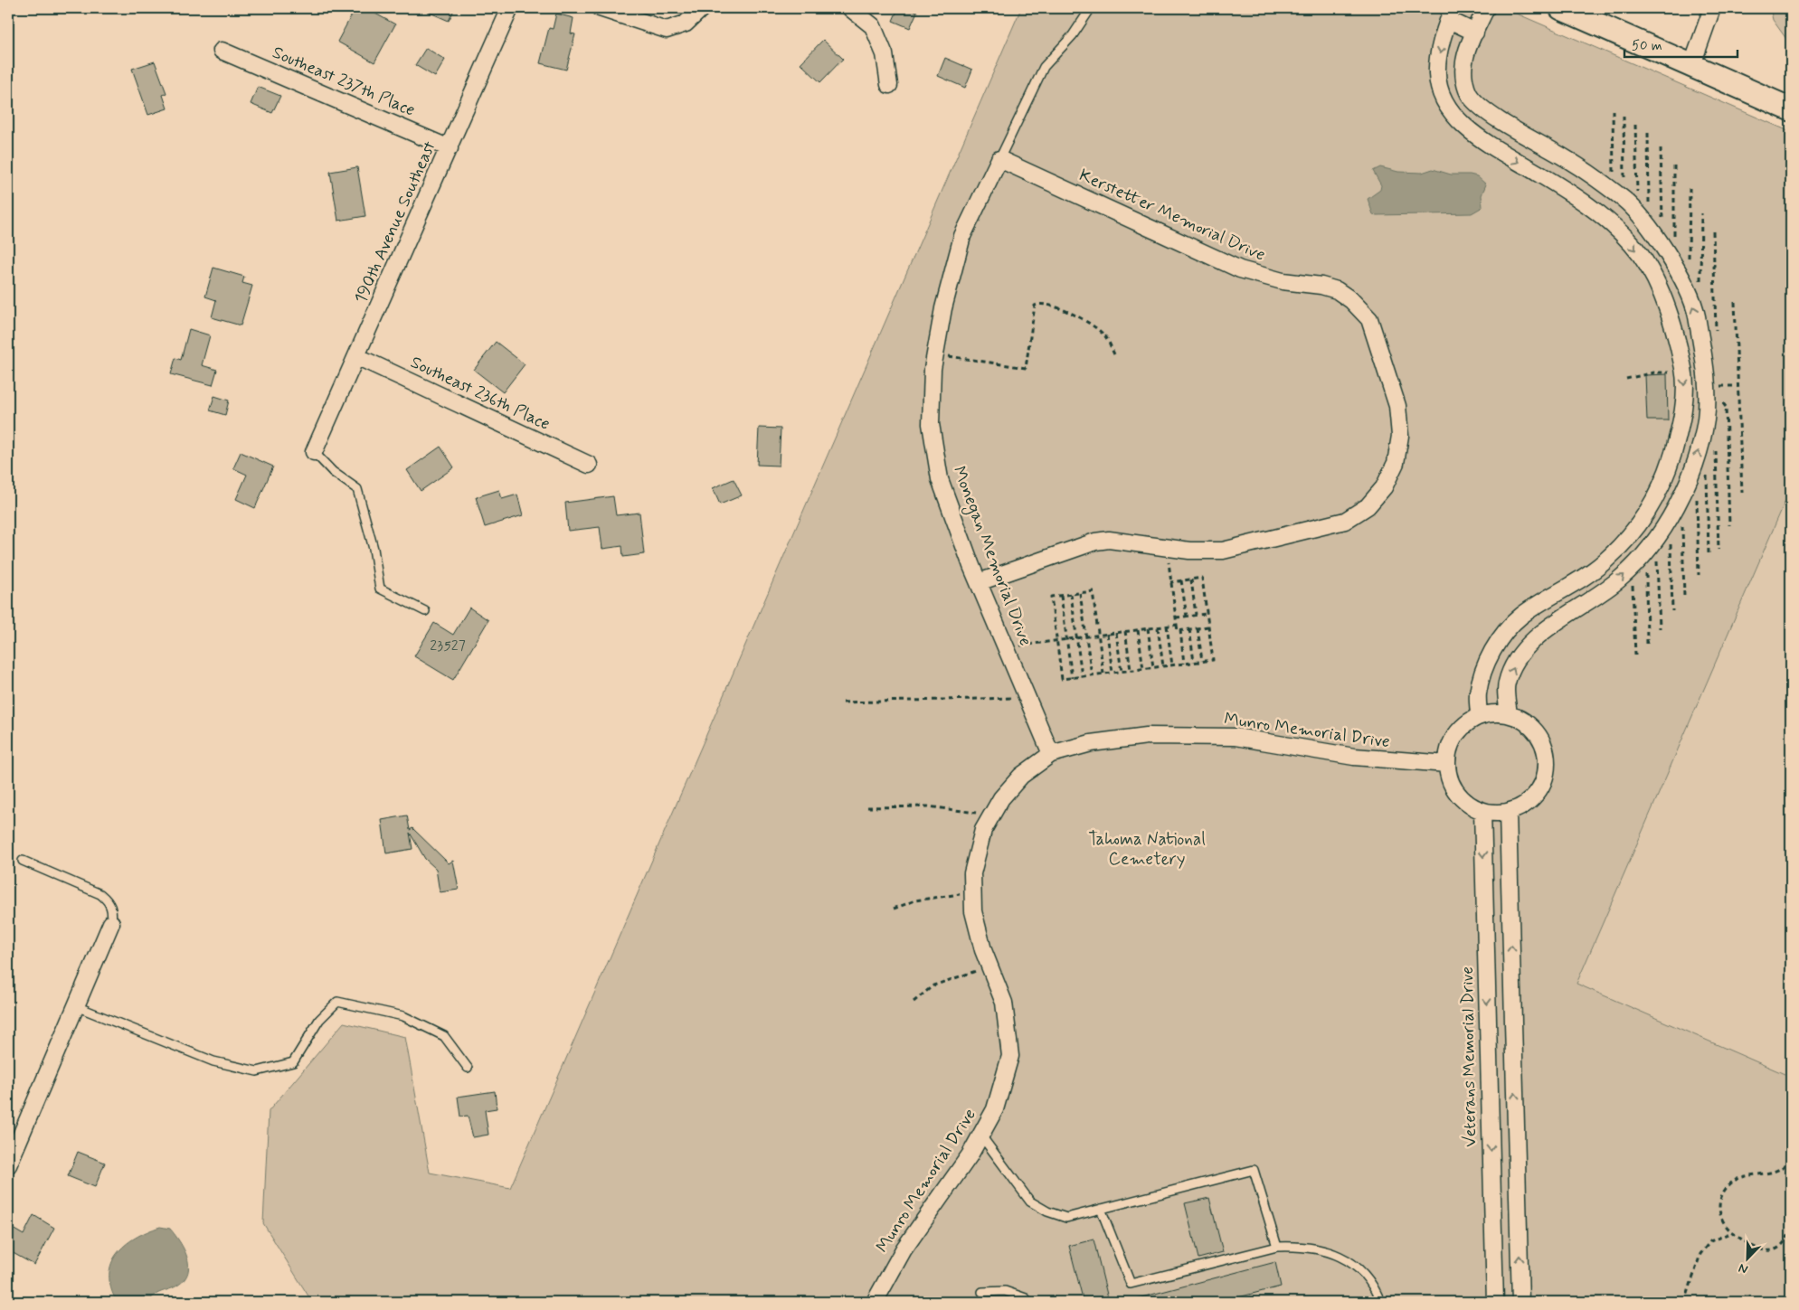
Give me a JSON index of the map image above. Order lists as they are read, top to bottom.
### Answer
{
  "streets": {
    "street": [
      "Southeast 237th Place",
      "Kerstetter Memorial Drive",
      "190th Avenue Southeast",
      "Southeast 236th Place",
      "Monegan Memorial Drive",
      "Munro Memorial Drive",
      "Veterans Memorial Drive"
    ]
  },
  "crossings": [
    ["Southeast 237th Place", "190th Avenue Southeast"],
    ["Kerstetter Memorial Drive", "Monegan Memorial Drive"],
    ["190th Avenue Southeast", "Southeast 236th Place"],
    ["Monegan Memorial Drive", "Munro Memorial Drive"],
    ["Munro Memorial Drive", "Veterans Memorial Drive"]
  ],
  "parks": ["Tahoma National Cemetery"],
  "house_numbers": ["23527"],
  "scale_bar": "50 m",
  "north": "bottom left"
}
